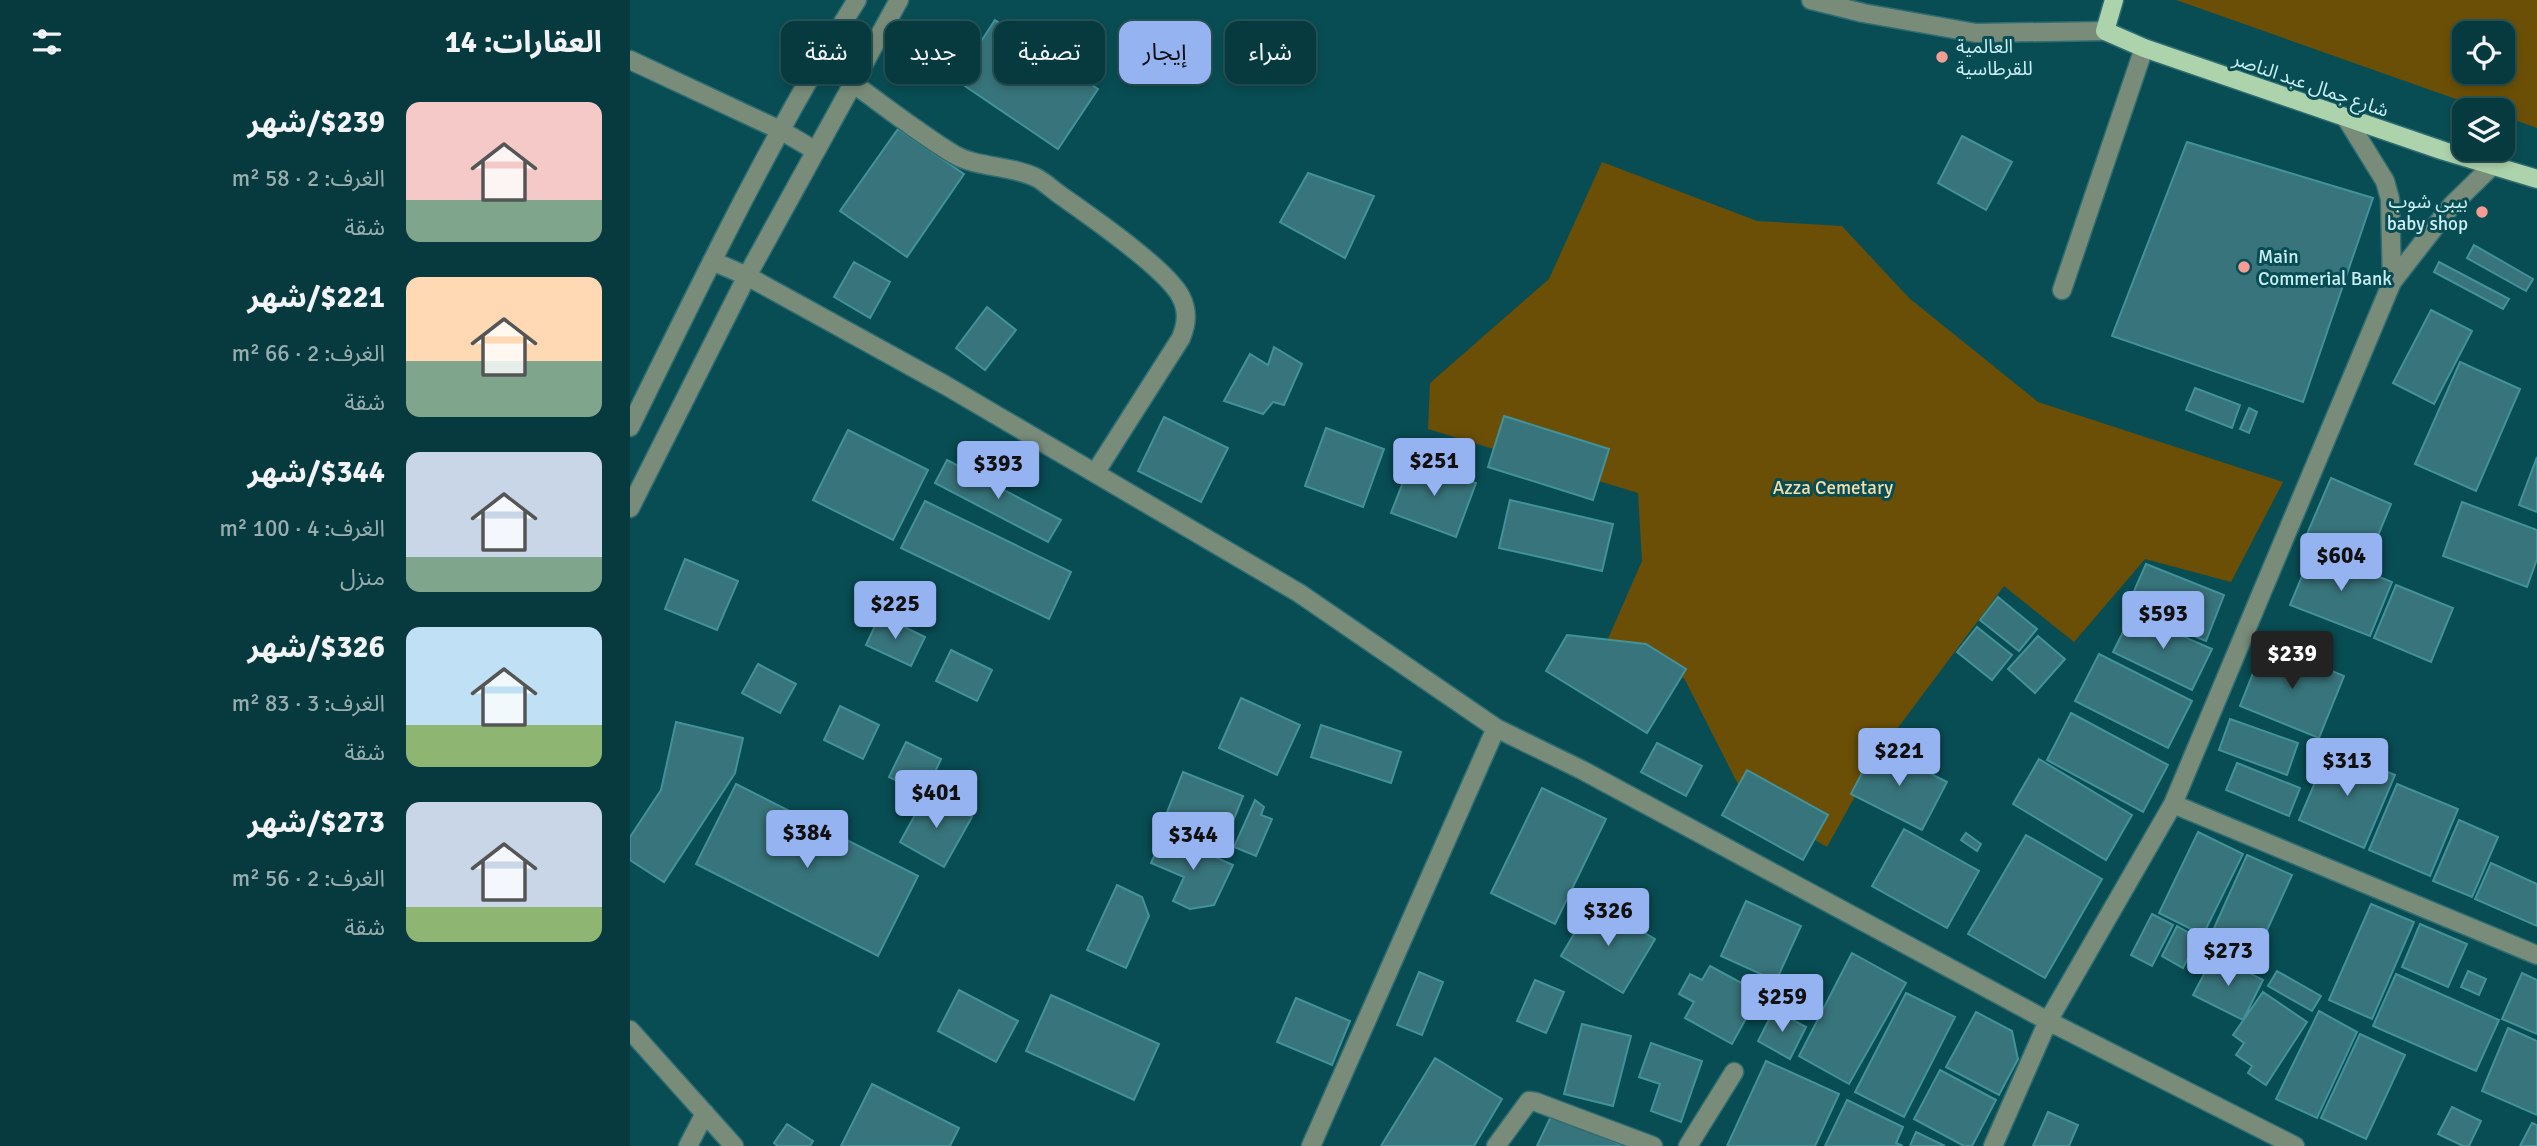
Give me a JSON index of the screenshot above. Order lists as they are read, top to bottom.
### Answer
{
  "streets": {
    "main road": ["شارع جمال عبد الناصر"]
  },
  "parks": ["Azza Cemetary"],
  "places": ["العالمية للقرطاسية", "بيبي شوب baby shop", "Main Commerial Bank"],
  "page": {
    "heading": "العقارات: 14",
    "chip": [
      "شراء",
      "إيجار",
      "تصفية",
      "جديد",
      "شقة"
    ],
    "list": [
      {
        "name": "$239/شهر",
        "note": "الغرف: 2 · 58 m² · شقة"
      },
      {
        "name": "$221/شهر",
        "note": "الغرف: 2 · 66 m² · شقة"
      },
      {
        "name": "$344/شهر",
        "note": "الغرف: 4 · 100 m² · منزل"
      },
      {
        "name": "$326/شهر",
        "note": "الغرف: 3 · 83 m² · شقة"
      },
      {
        "name": "$273/شهر",
        "note": "الغرف: 2 · 56 m² · شقة"
      }
    ],
    "price": [
      "$251",
      "$393",
      "$604",
      "$225",
      "$593",
      "$239",
      "$221",
      "$313",
      "$401",
      "$384",
      "$344",
      "$326",
      "$273",
      "$259"
    ]
  }
}
